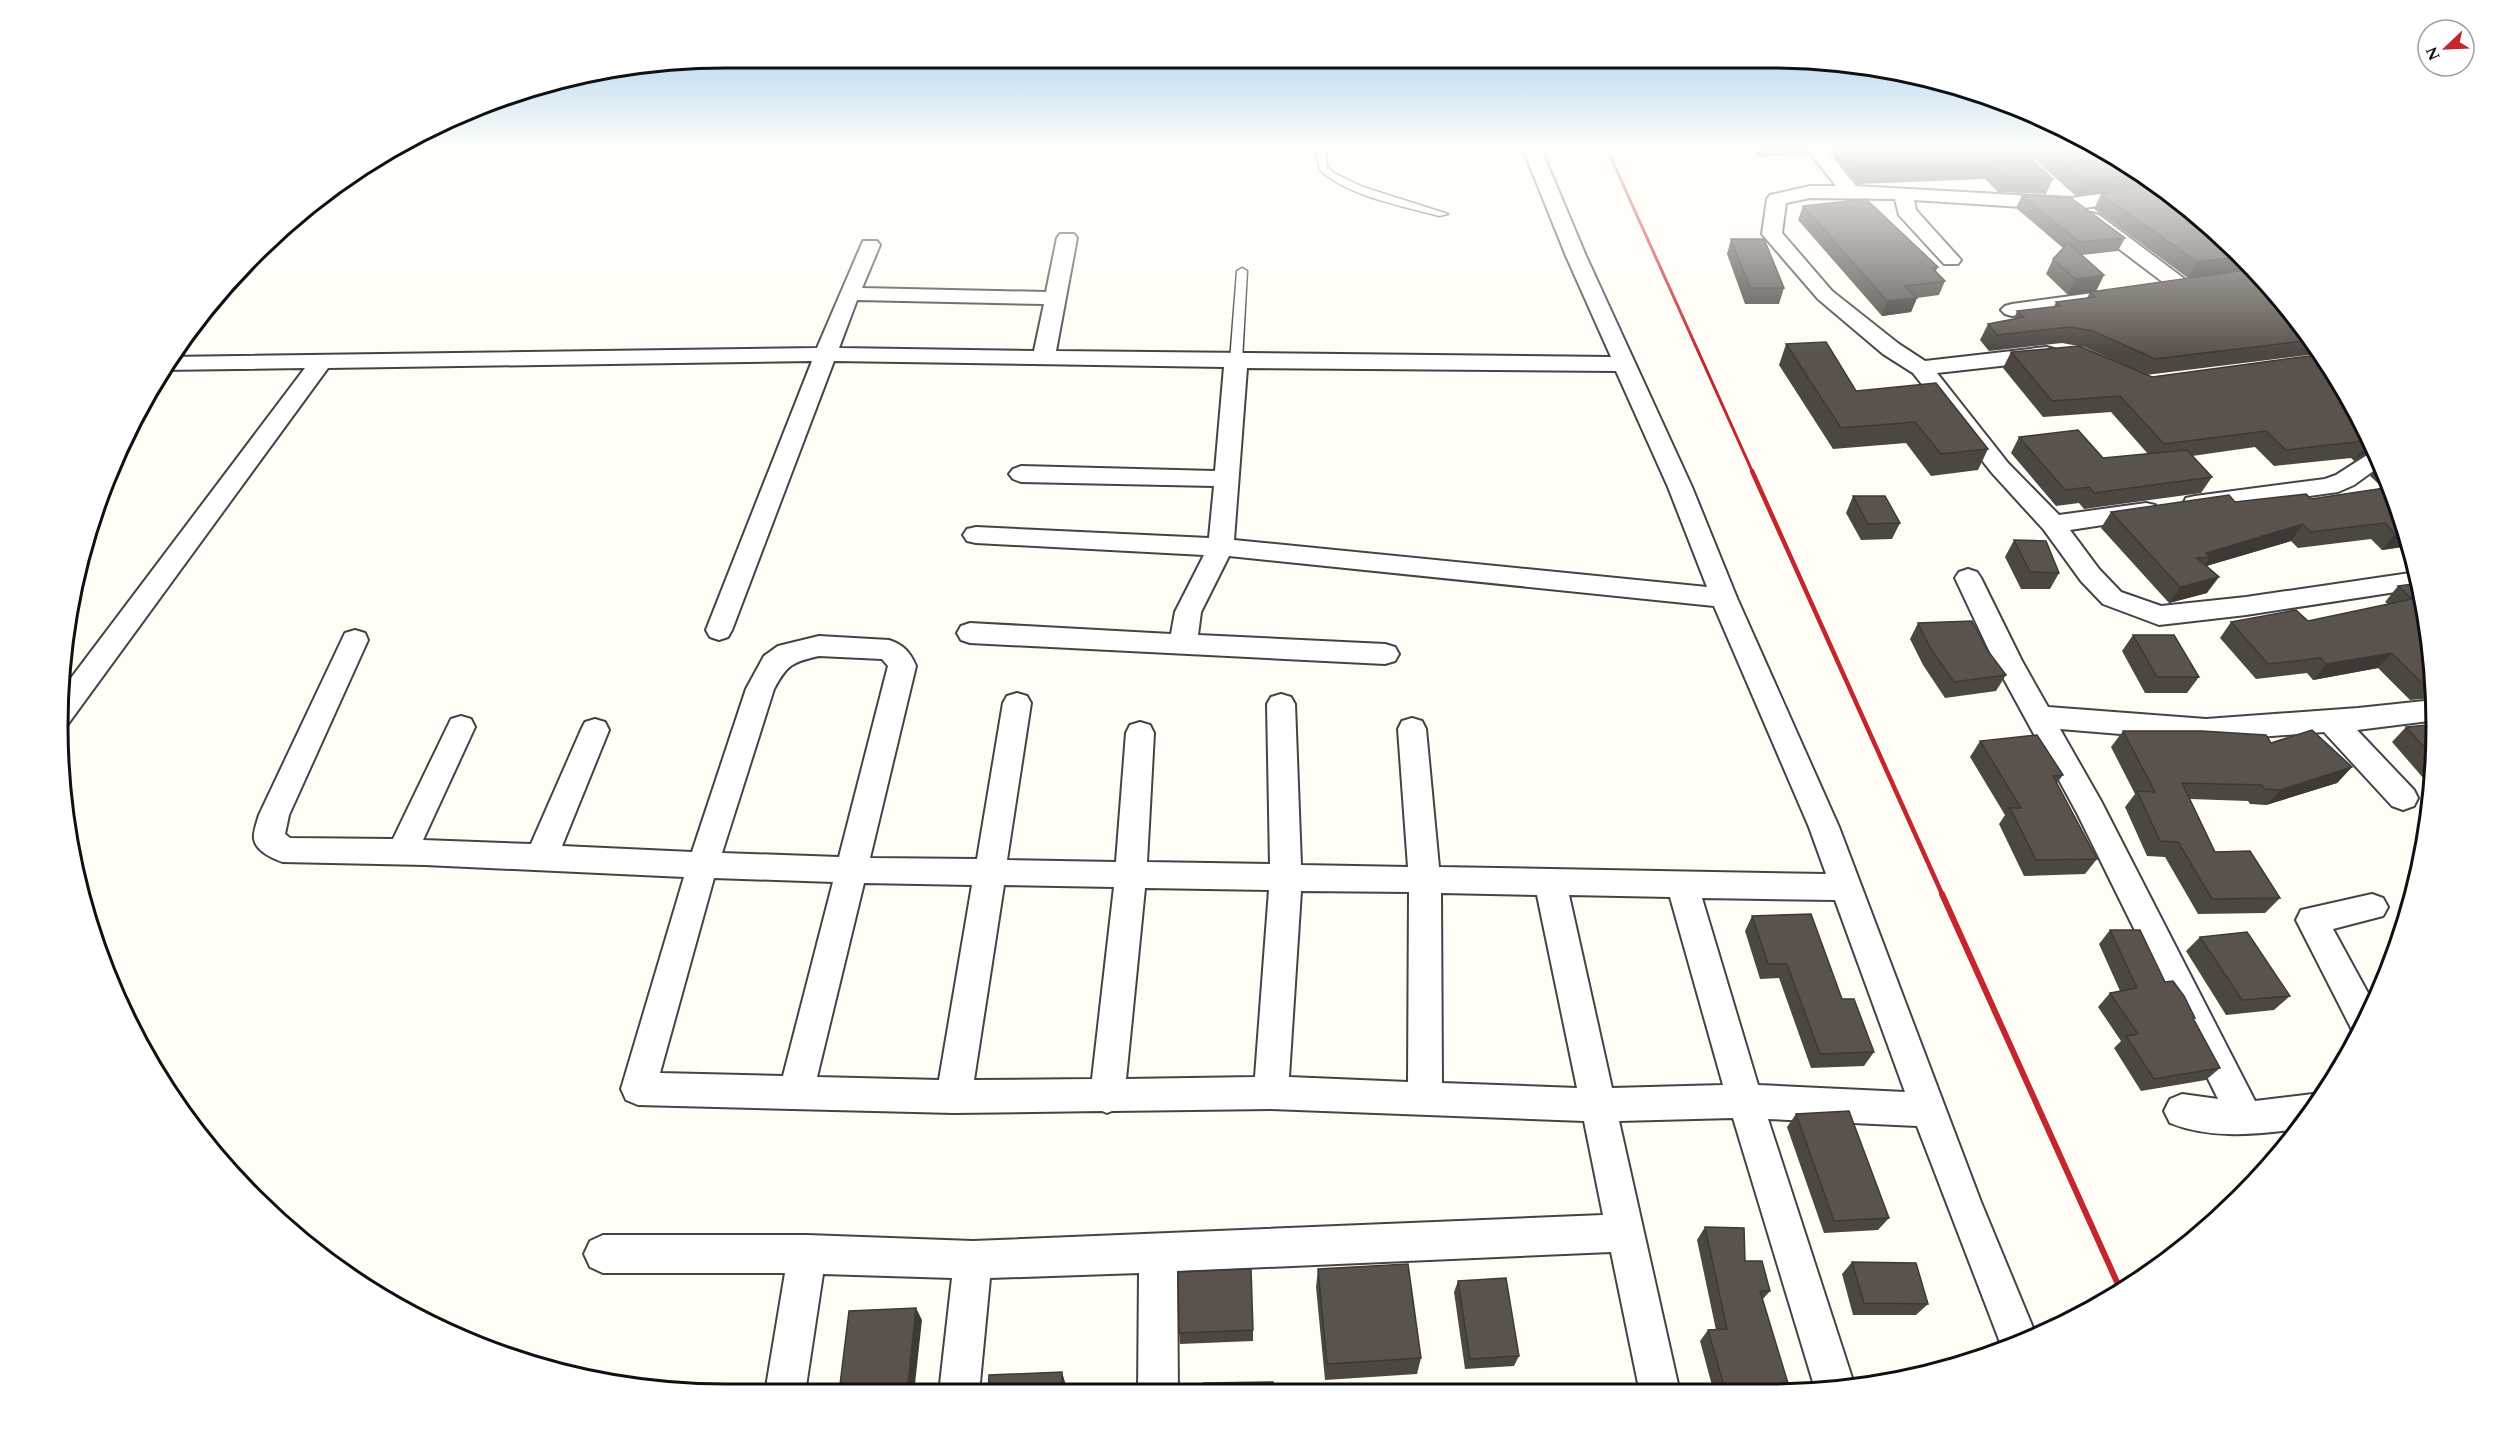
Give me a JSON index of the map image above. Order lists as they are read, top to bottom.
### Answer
{
  "north": "bottom left"
}
